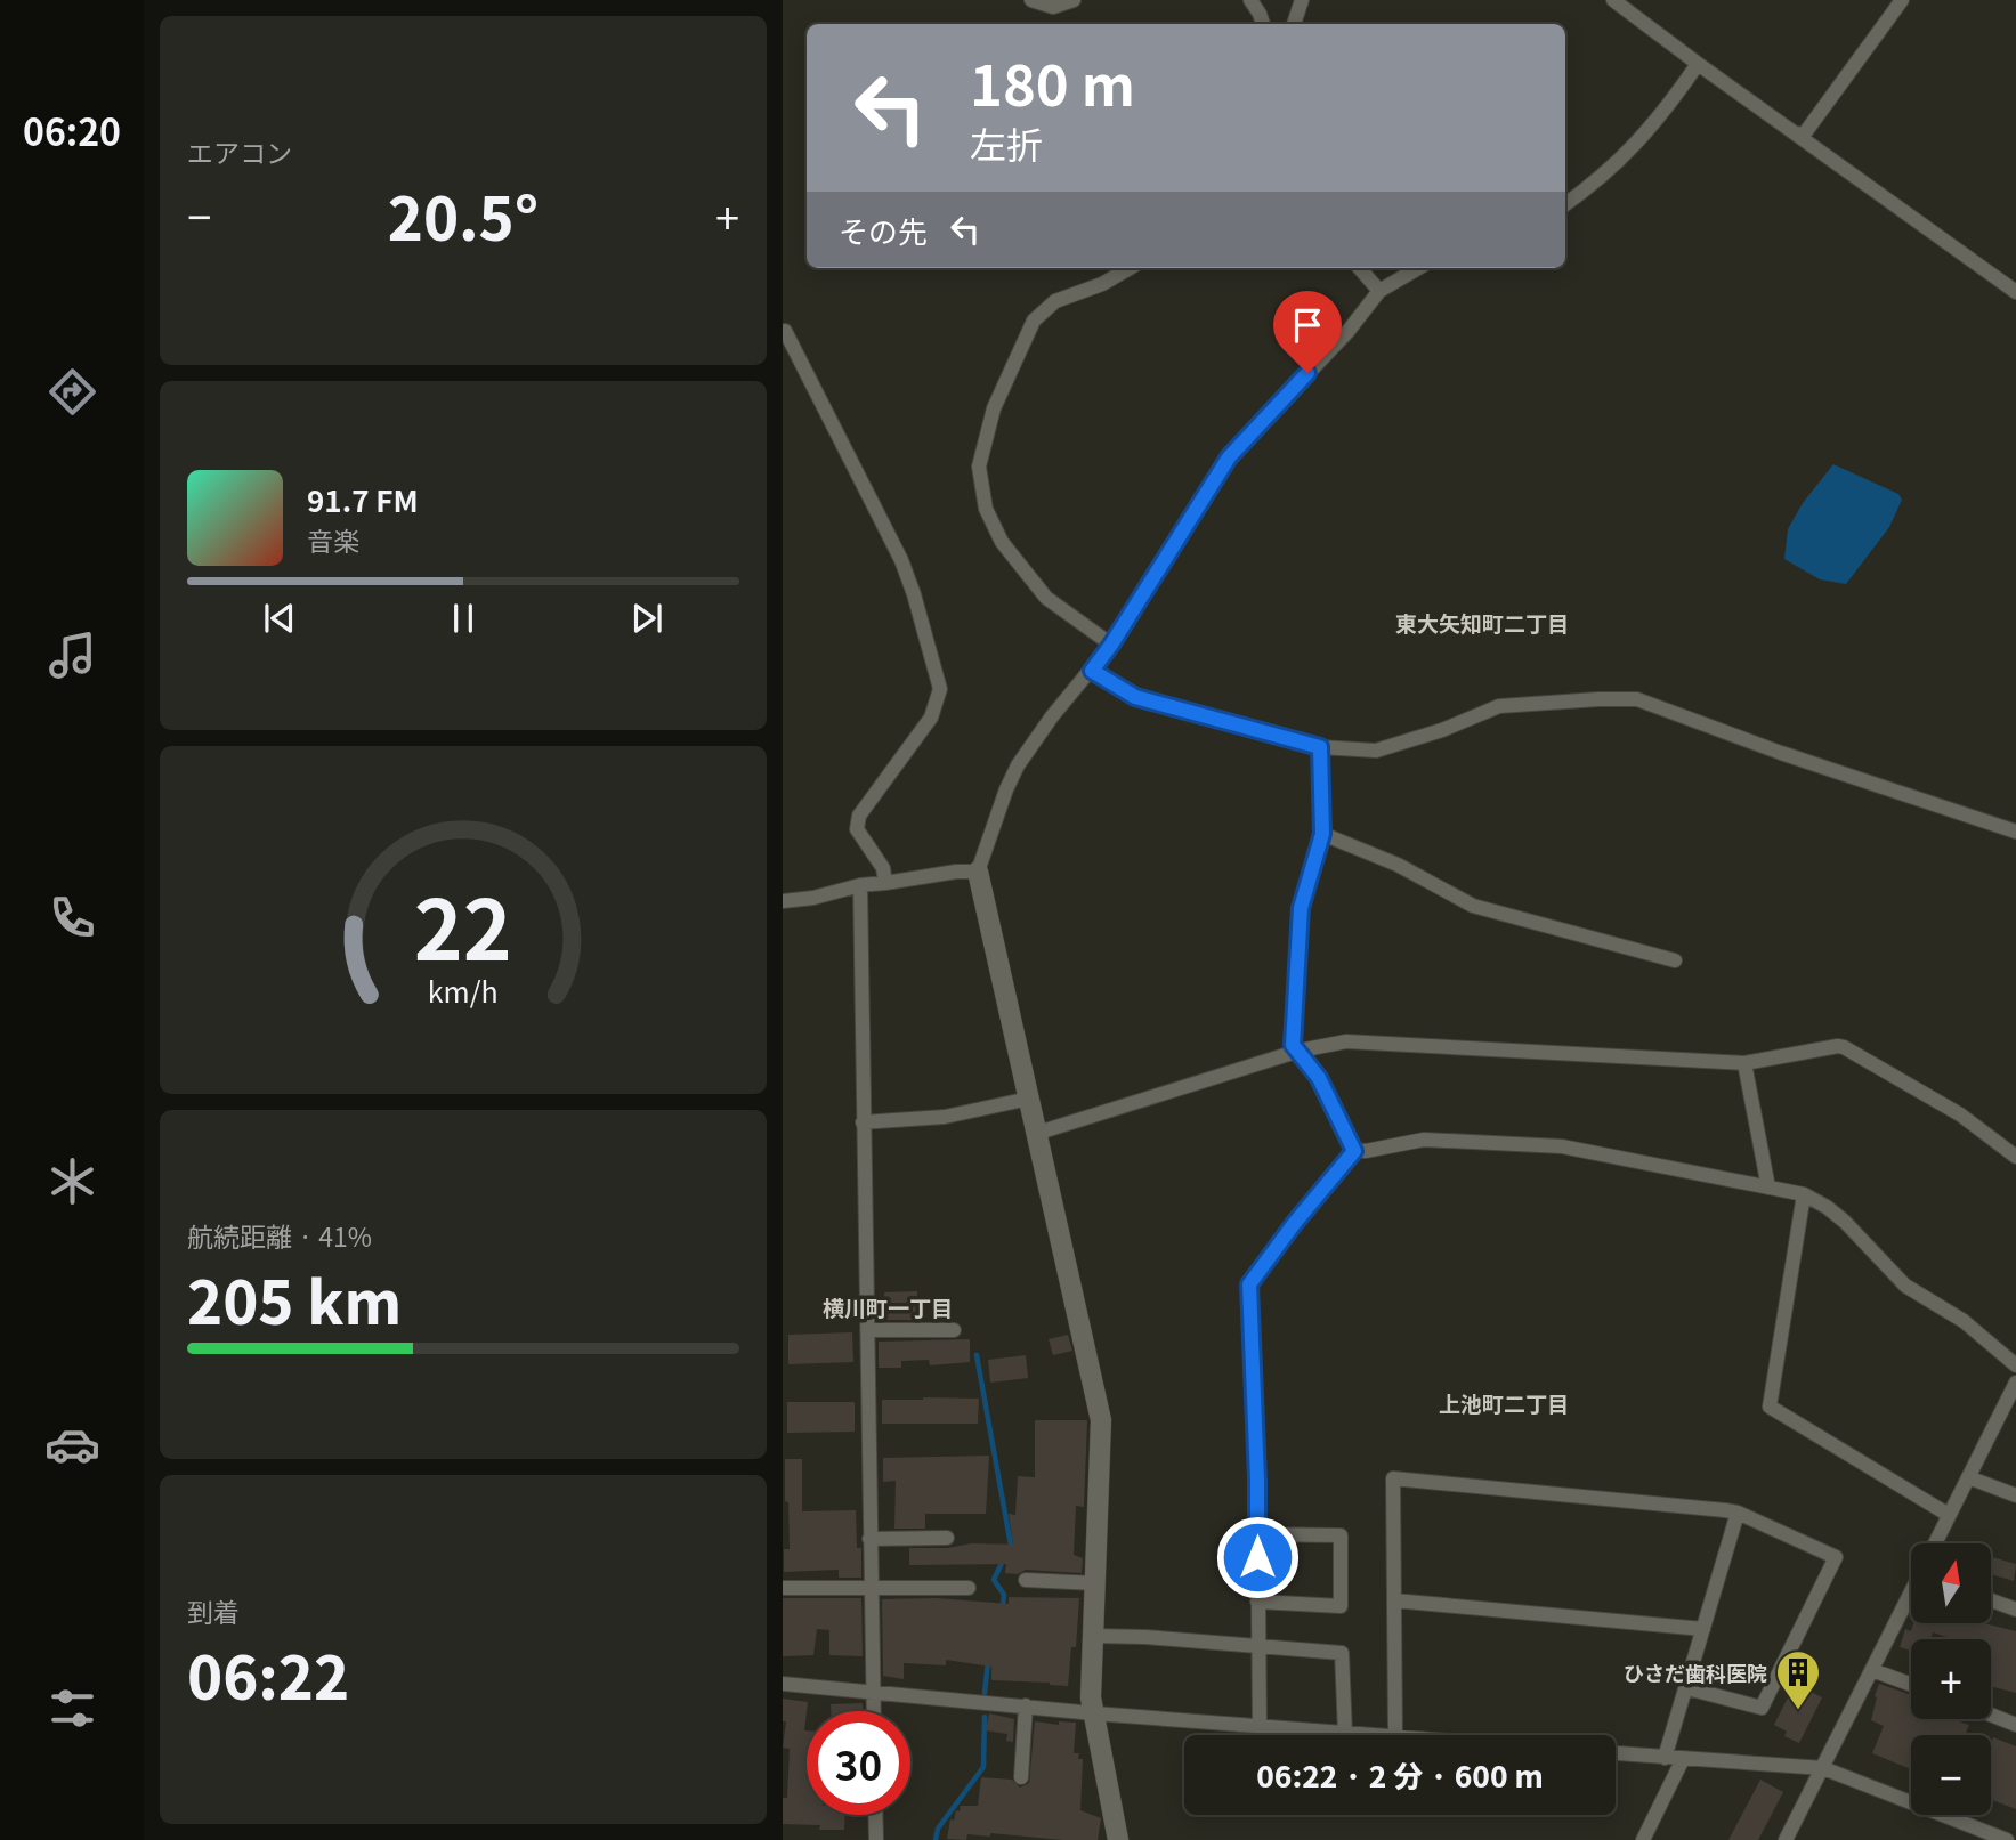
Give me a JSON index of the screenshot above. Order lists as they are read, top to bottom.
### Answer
{
  "districts": ["東大矢知町二丁目", "横川町一丁目", "上池町二丁目"],
  "places": {
    "building": ["ひさだ歯科医院"]
  },
  "north": "top",
  "page": {
    "tabs": "06:20",
    "tile": [
      "エアコン",
      ["航続距離 · 41%", "205 km"],
      ["到着", "06:22"]
    ],
    "turn": ["180 m", "左折"],
    "heat": ["−", "20.5°", "+"],
    "then": "その先",
    "song": ["91.7 FM", "音楽"],
    "map_buttons": ["+", "−"],
    "limit": "30",
    "trip": "06:22 · 2 分 · 600 m",
    "gauge": ["22", "km/h"]
  }
}
